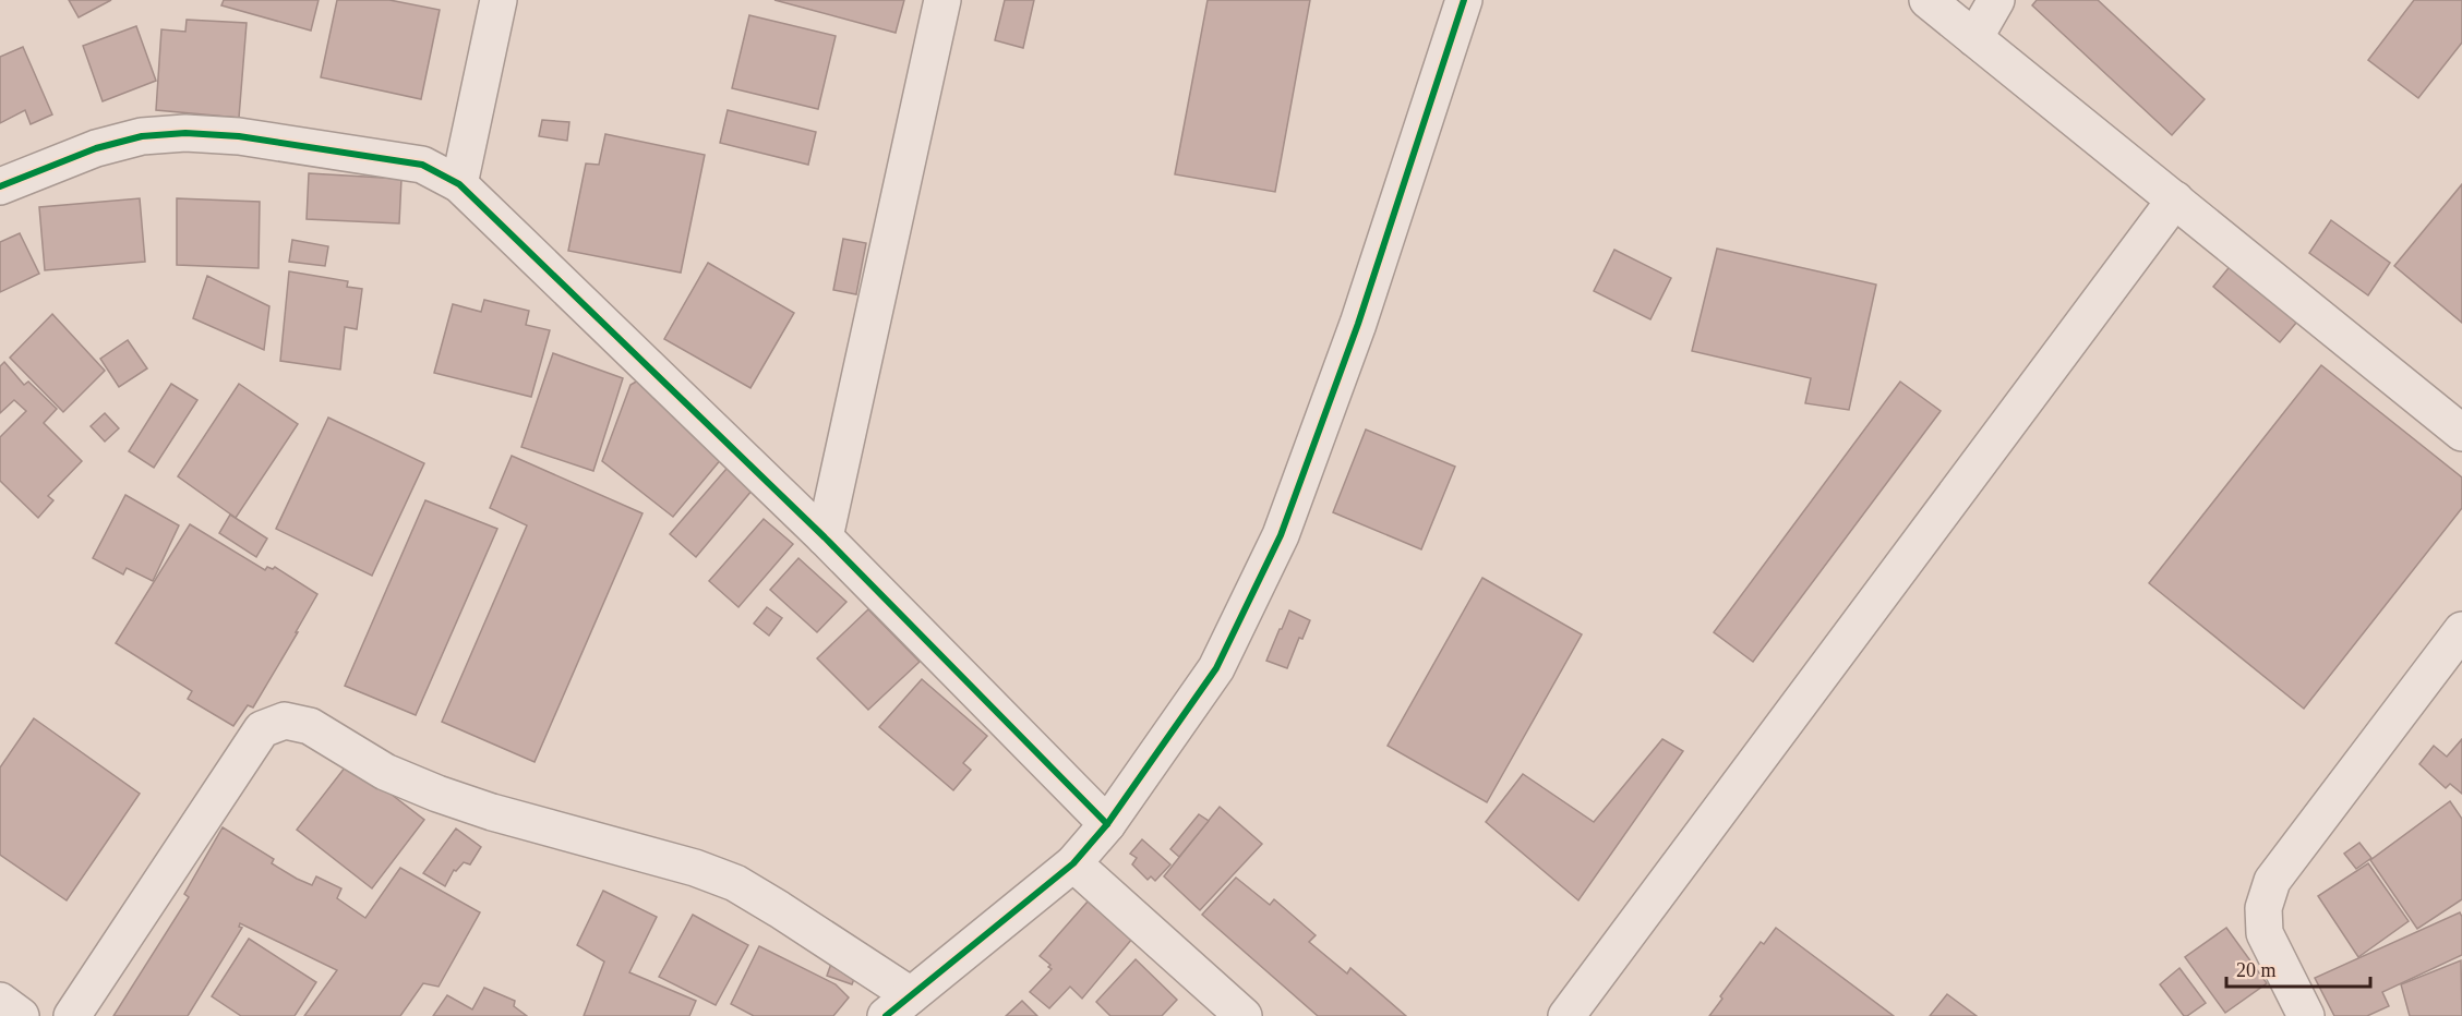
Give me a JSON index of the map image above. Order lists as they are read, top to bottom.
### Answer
{
  "scale_bar": "20 m"
}
